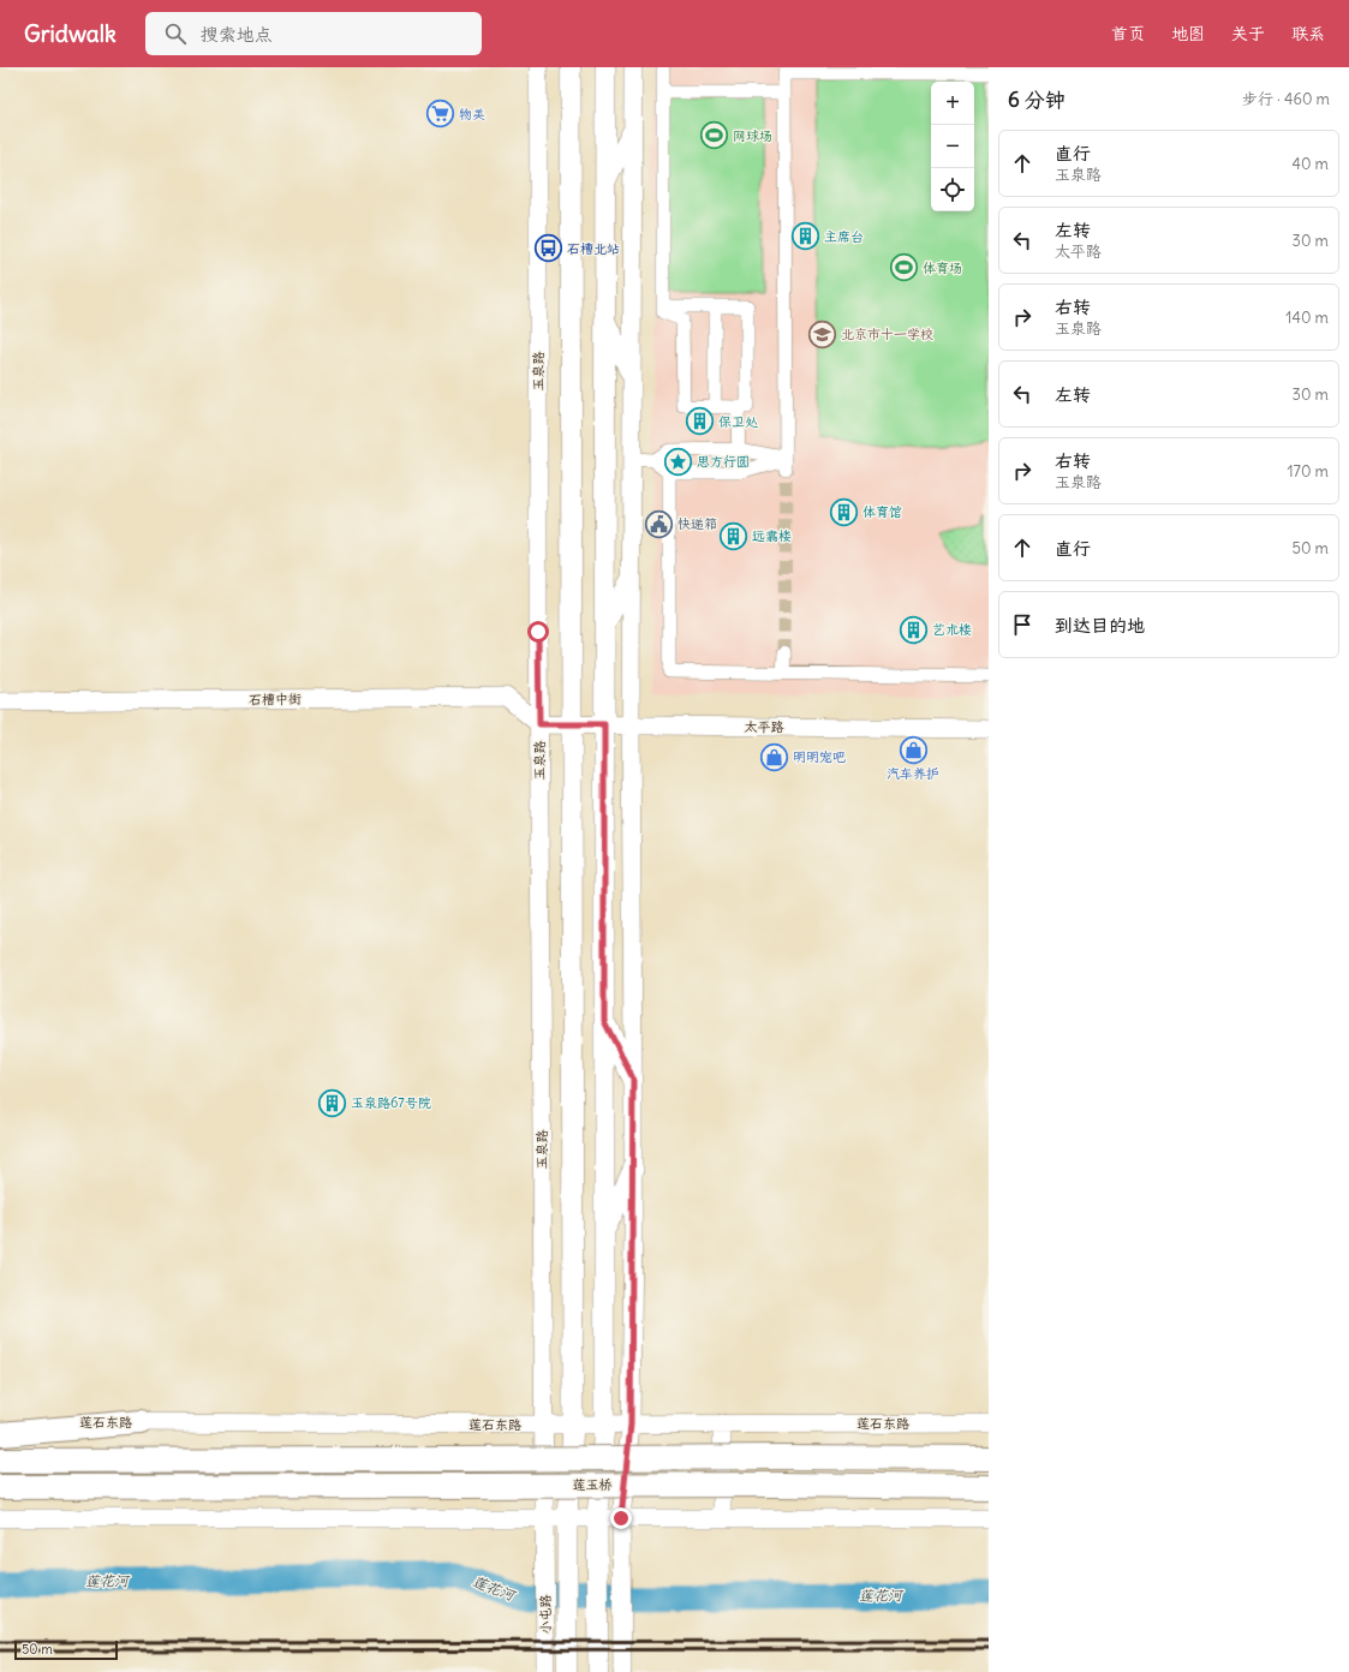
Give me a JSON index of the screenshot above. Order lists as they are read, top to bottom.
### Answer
{
  "streets": {
    "highway": ["莲玉桥"],
    "main road": ["小屯路"],
    "street": [
      "玉泉路",
      "石槽中街",
      "太平路",
      "莲石东路"
    ]
  },
  "crossings": [
    ["玉泉路", "石槽中街"],
    ["玉泉路", "太平路"],
    ["玉泉路", "莲石东路"],
    ["玉泉路", "小屯路"],
    ["石槽中街", "太平路"],
    ["莲石东路", "小屯路"]
  ],
  "water": ["莲花河"],
  "places": {
    "supermarket": ["物美"],
    "sports": ["网球场", "体育场"],
    "building": [
      "主席台",
      "保卫处",
      "体育馆",
      "远翥楼",
      "艺术楼",
      "玉泉路67号院"
    ],
    "bus stop": ["石槽北站"],
    "school or university": ["北京市十一学校"],
    "place": ["思方行圆"],
    "public building": ["快递箱"],
    "shop": ["汽车养护", "明明宠吧"]
  },
  "scale_bar": "50 m",
  "page": {
    "header": "Gridwalk",
    "search": "搜索地点",
    "nav": [
      "首页",
      "地图",
      "关于",
      "联系"
    ],
    "heading": ["6 分钟", "步行 · 460 m"],
    "map_buttons": ["+", "−"],
    "list": [
      ["直行", "玉泉路", "40 m"],
      ["左转", "太平路", "30 m"],
      ["右转", "玉泉路", "140 m"],
      ["左转", "30 m"],
      ["右转", "玉泉路", "170 m"],
      ["直行", "50 m"],
      "到达目的地"
    ],
    "scale": "50 m"
  }
}
